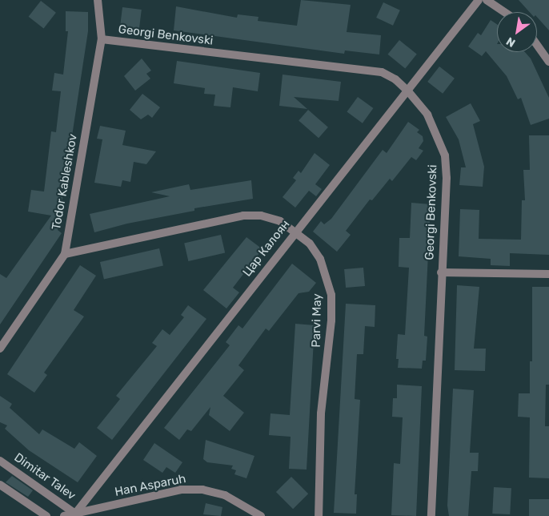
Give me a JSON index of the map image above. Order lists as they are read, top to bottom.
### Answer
{
  "streets": {
    "street": [
      "Georgi Benkovski",
      "Todor Kableshkov",
      "Цар Калоян",
      "Parvi May",
      "Dimitar Talev",
      "Han Asparuh"
    ]
  },
  "crossings": [
    ["Georgi Benkovski", "Todor Kableshkov"],
    ["Georgi Benkovski", "Цар Калоян"],
    ["Todor Kableshkov", "Parvi May"],
    ["Цар Калоян", "Parvi May"],
    ["Цар Калоян", "Dimitar Talev"],
    ["Цар Калоян", "Han Asparuh"],
    ["Dimitar Talev", "Han Asparuh"]
  ],
  "north": "bottom left"
}
